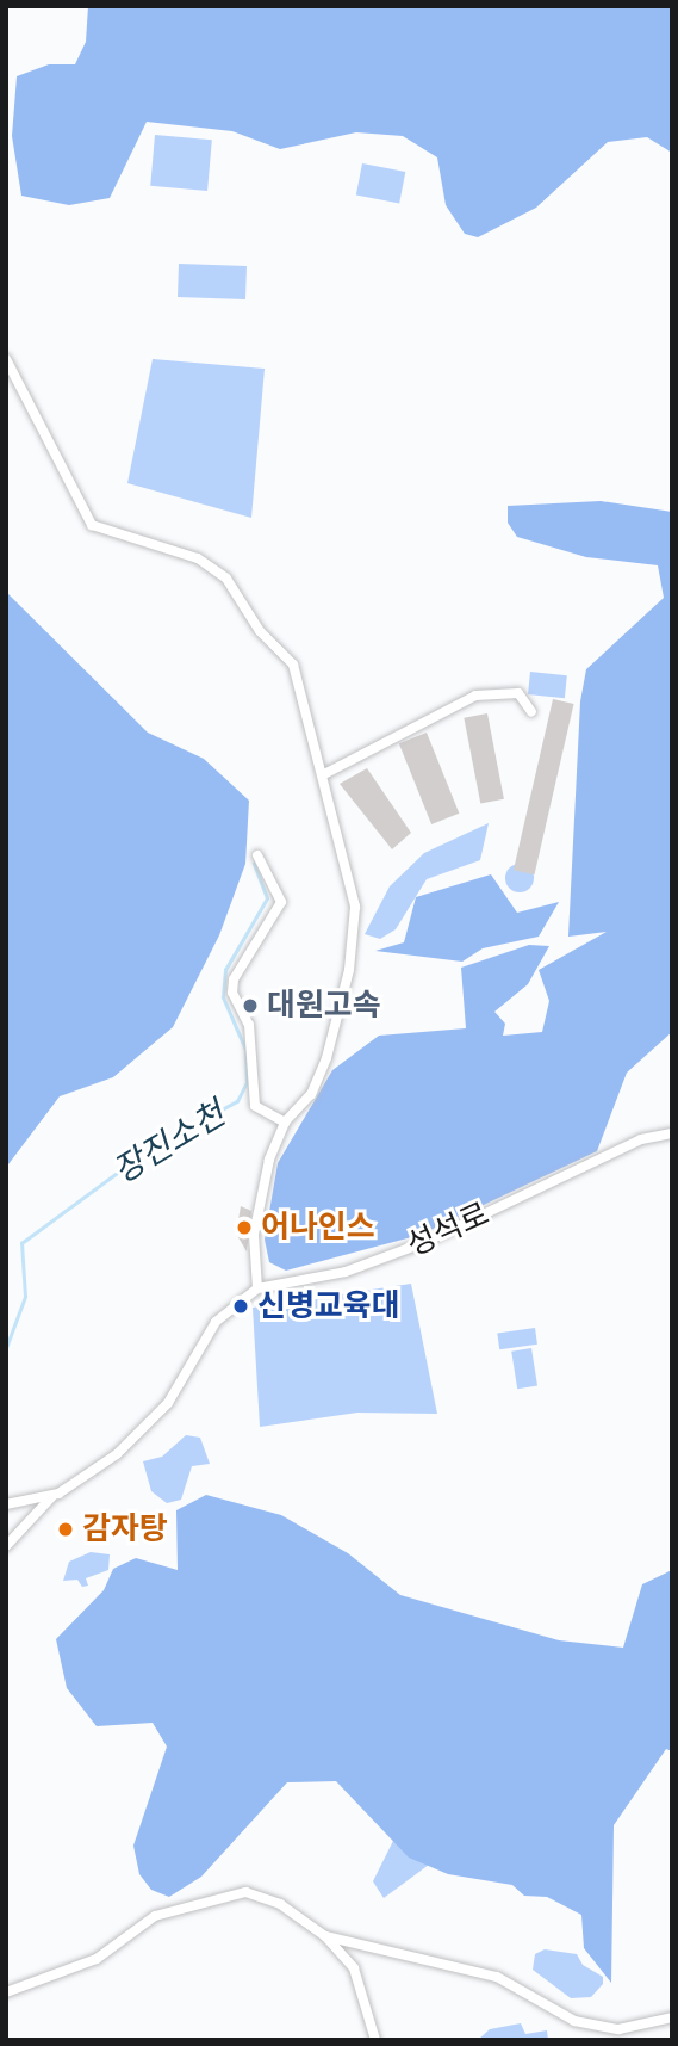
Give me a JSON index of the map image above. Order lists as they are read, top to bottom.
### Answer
{
  "streets": {
    "street": ["성석로"]
  },
  "water": ["장진소천"],
  "places": [
    "대원고속",
    "어나인스",
    "신병교육대",
    "감자탕"
  ]
}
